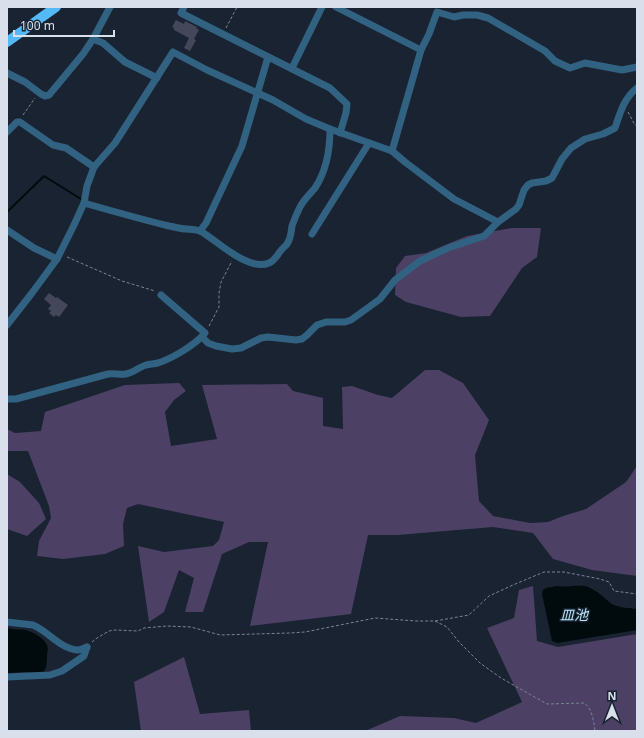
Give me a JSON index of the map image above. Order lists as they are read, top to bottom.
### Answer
{
  "water": ["皿池"],
  "scale_bar": "100 m",
  "north": "top"
}
